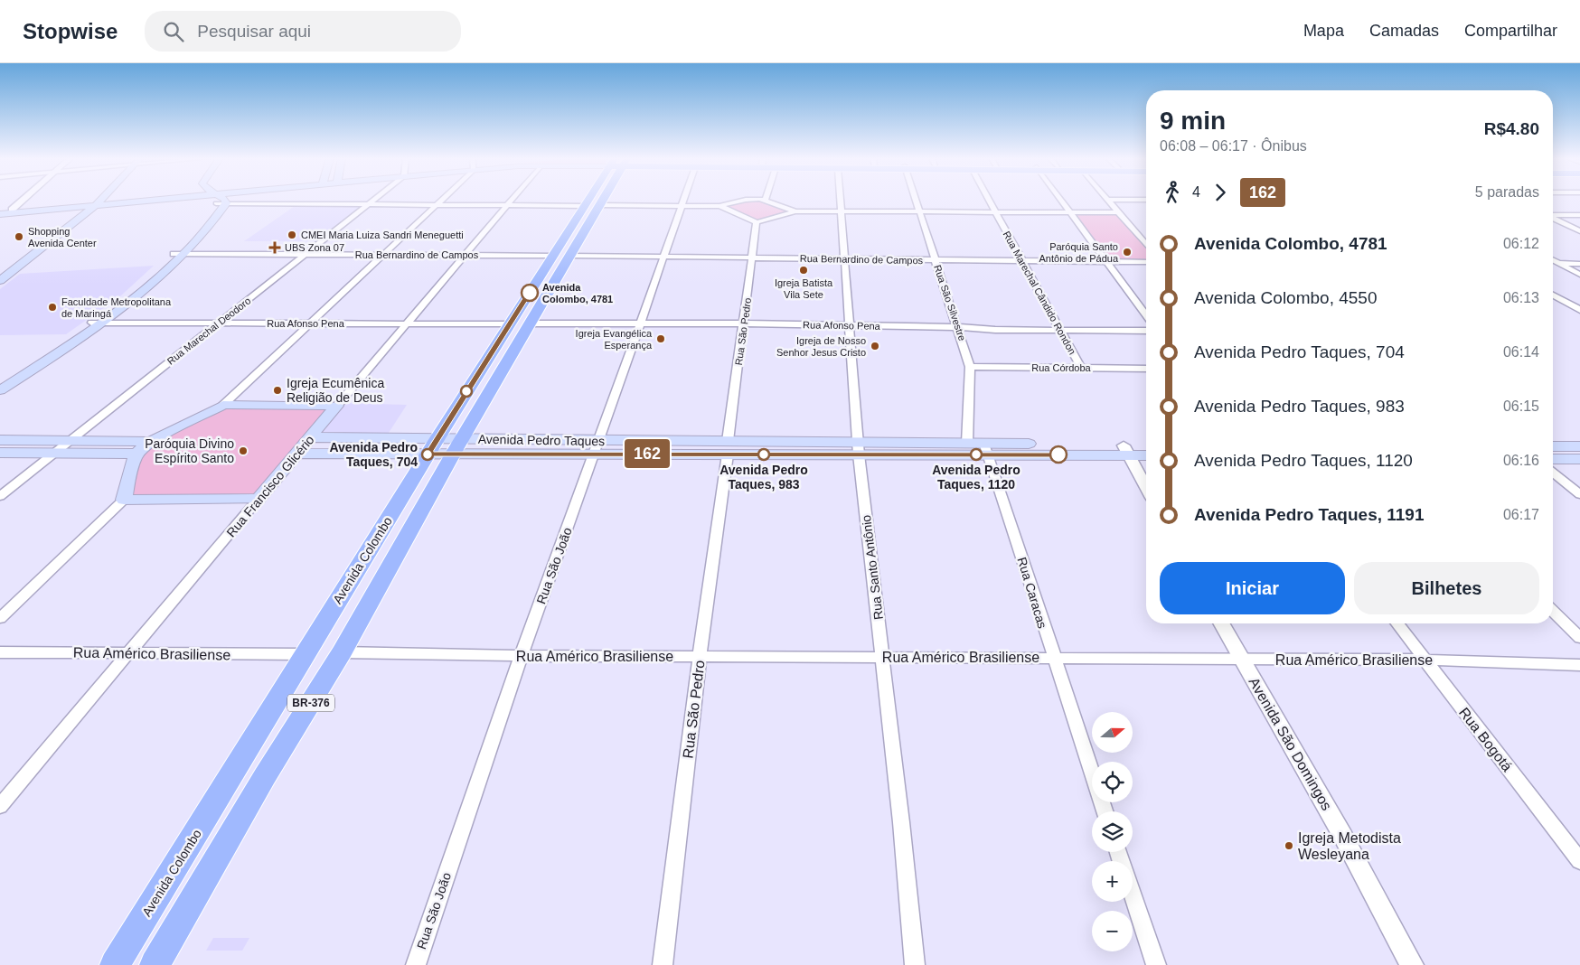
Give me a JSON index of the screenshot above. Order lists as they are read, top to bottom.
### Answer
{
  "streets": {
    "main road": [
      "Avenida Pedro Taques",
      "Rua Francisco Glicério",
      "Avenida Colombo",
      "BR-376"
    ],
    "street": [
      "Rua Bernardino de Campos",
      "Rua Marechal Cândido Rondon",
      "Rua São Silvestre",
      "Rua Afonso Pena",
      "Rua Marechal Deodoro",
      "Rua São Pedro",
      "Rua Córdoba",
      "Rua São João",
      "Rua Santo Antônio",
      "Rua Caracas",
      "Rua Américo Brasiliense",
      "Rua Bogotá",
      "Avenida São Domingos"
    ]
  },
  "crossings": [
    ["Rua Bernardino de Campos", "Rua Marechal Cândido Rondon"],
    ["Rua Bernardino de Campos", "Rua São Silvestre"],
    ["Rua Bernardino de Campos", "Rua Marechal Deodoro"],
    ["Rua Bernardino de Campos", "Rua São Pedro"],
    ["Rua Bernardino de Campos", "Rua Francisco Glicério"],
    ["Rua Bernardino de Campos", "Avenida Colombo"],
    ["Rua Bernardino de Campos", "Rua São João"],
    ["Rua Bernardino de Campos", "Rua Santo Antônio"],
    ["Rua Marechal Cândido Rondon", "Rua Afonso Pena"],
    ["Rua Marechal Cândido Rondon", "Rua Córdoba"],
    ["Rua São Silvestre", "Rua Afonso Pena"],
    ["Rua São Silvestre", "Rua Córdoba"],
    ["Rua São Silvestre", "Avenida Pedro Taques"],
    ["Rua Afonso Pena", "Rua Marechal Deodoro"],
    ["Rua Afonso Pena", "Rua São Pedro"],
    ["Rua Afonso Pena", "Rua Francisco Glicério"],
    ["Rua Afonso Pena", "Avenida Colombo"],
    ["Rua Afonso Pena", "Rua São João"],
    ["Rua Afonso Pena", "Rua Santo Antônio"],
    ["Rua São Pedro", "Avenida Pedro Taques"],
    ["Rua São Pedro", "Rua Américo Brasiliense"],
    ["Avenida Pedro Taques", "Rua Francisco Glicério"],
    ["Avenida Pedro Taques", "Avenida Colombo"],
    ["Avenida Pedro Taques", "Rua São João"],
    ["Avenida Pedro Taques", "Rua Santo Antônio"],
    ["Avenida Pedro Taques", "Rua Caracas"],
    ["Rua Francisco Glicério", "Rua Américo Brasiliense"],
    ["Avenida Colombo", "Rua Américo Brasiliense"],
    ["Rua São João", "Rua Américo Brasiliense"],
    ["Rua Santo Antônio", "Rua Américo Brasiliense"],
    ["Rua Caracas", "Rua Américo Brasiliense"],
    ["Rua Américo Brasiliense", "Rua Bogotá"],
    ["Rua Américo Brasiliense", "Avenida São Domingos"]
  ],
  "places": {
    "other": [
      "CMEI Maria Luiza Sandri Meneguetti",
      "Shopping Avenida Center",
      "Paróquia Santo Antônio de Pádua",
      "Igreja Batista Vila Sete",
      "Avenida Colombo, 4781",
      "Faculdade Metropolitana de Maringá",
      "Igreja Evangélica Esperança",
      "Igreja de Nosso Senhor Jesus Cristo",
      "Igreja Ecumênica Religião de Deus",
      "Paróquia Divino Espírito Santo",
      "Avenida Pedro Taques, 704",
      "Avenida Pedro Taques, 983",
      "Avenida Pedro Taques, 1120",
      "Igreja Metodista Wesleyana"
    ],
    "health": ["UBS Zona 07"]
  },
  "lines": ["bus line 162"],
  "north": "right",
  "page": {
    "header": "Stopwise",
    "search": "Pesquisar aqui",
    "nav": ["Mapa", "Camadas", "Compartilhar"],
    "on_map": "162",
    "heading": ["9 min", "06:08 – 06:17 · Ônibus", "R$4.80"],
    "legs": ["4", "162", "5 paradas"],
    "list": [
      {
        "name": "Avenida Colombo, 4781",
        "value": "06:12"
      },
      {
        "name": "Avenida Colombo, 4550",
        "value": "06:13"
      },
      {
        "name": "Avenida Pedro Taques, 704",
        "value": "06:14"
      },
      {
        "name": "Avenida Pedro Taques, 983",
        "value": "06:15"
      },
      {
        "name": "Avenida Pedro Taques, 1120",
        "value": "06:16"
      },
      {
        "name": "Avenida Pedro Taques, 1191",
        "value": "06:17"
      }
    ],
    "buttons": ["Iniciar", "Bilhetes"],
    "map_buttons": ["+", "−"]
  }
}
